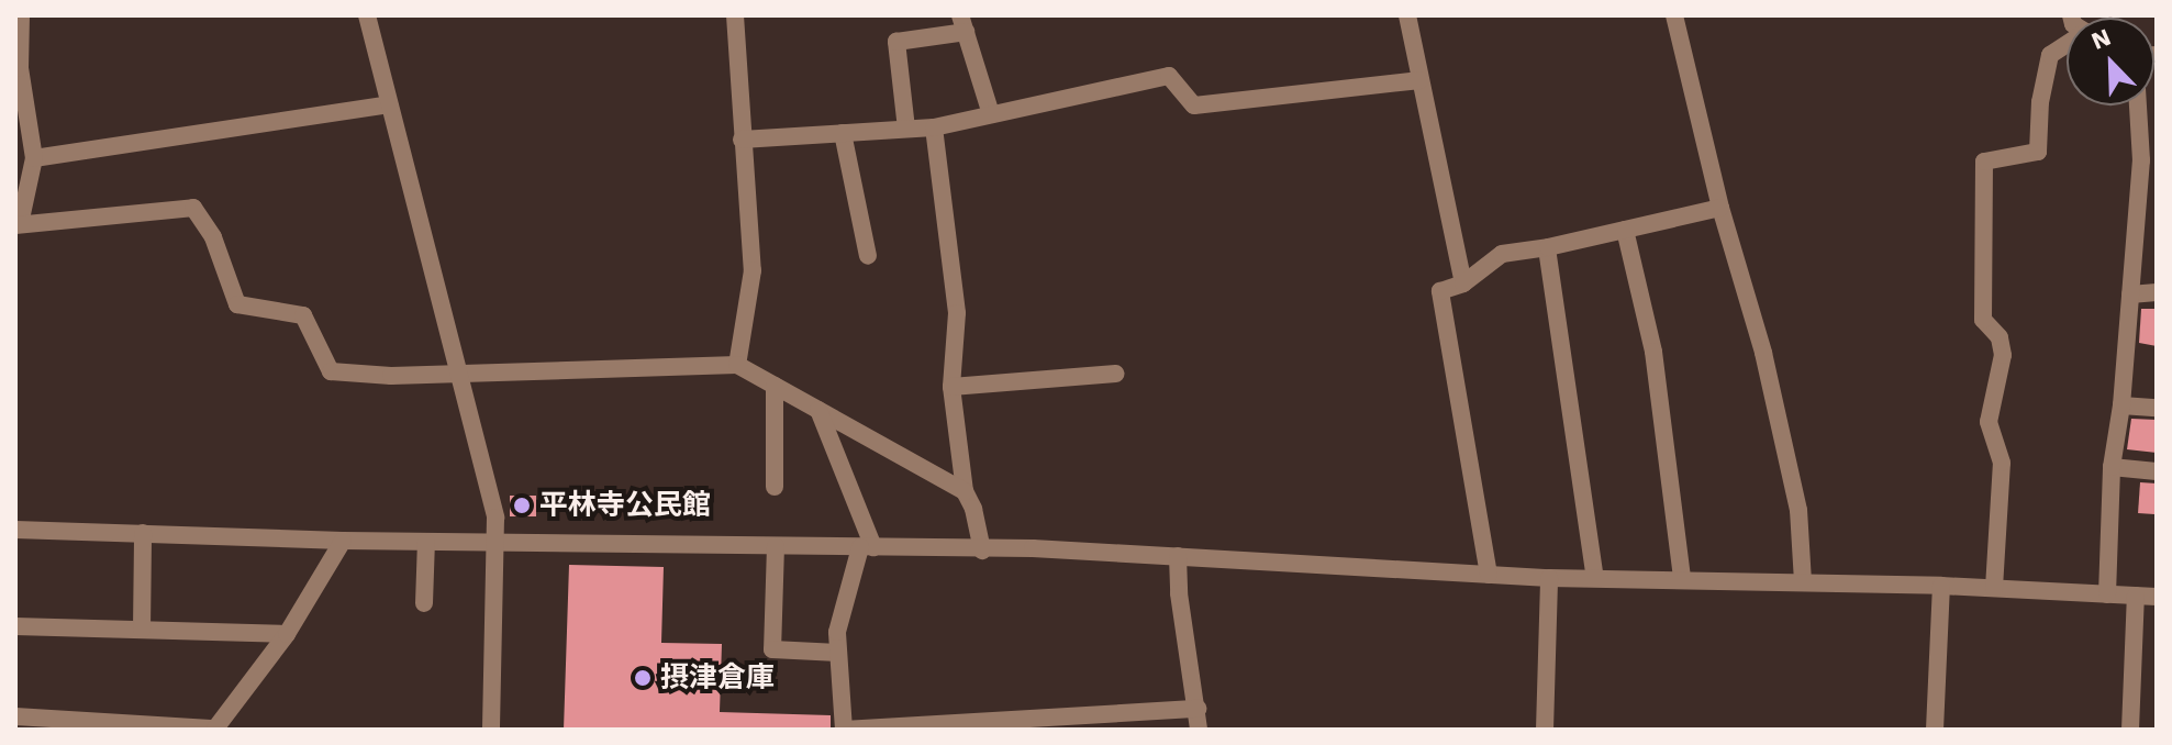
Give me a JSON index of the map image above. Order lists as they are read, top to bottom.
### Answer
{
  "places": ["平林寺公民館", "摂津倉庫"],
  "north": "top left"
}
